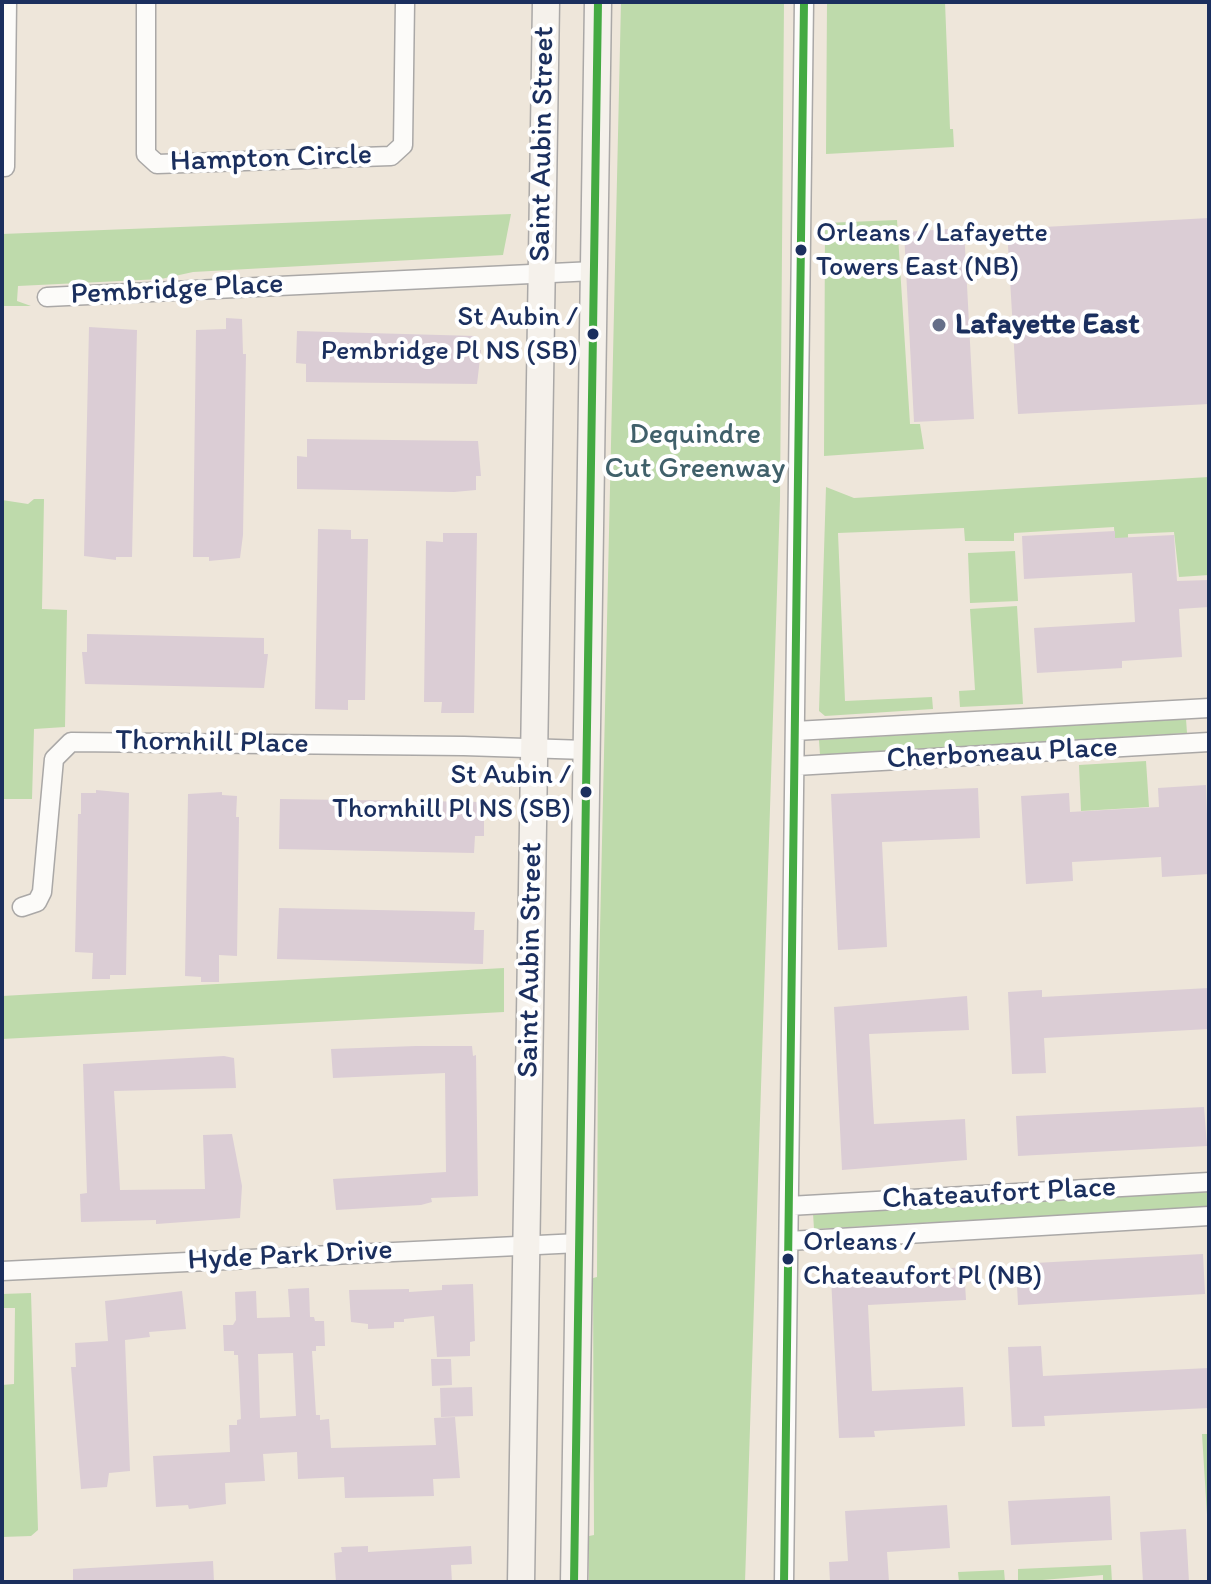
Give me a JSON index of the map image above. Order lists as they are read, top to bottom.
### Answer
{
  "streets": {
    "main road": ["Saint Aubin Street"],
    "street": [
      "Hampton Circle",
      "Pembridge Place",
      "Thornhill Place",
      "Cherboneau Place",
      "Chateaufort Place",
      "Hyde Park Drive"
    ]
  },
  "crossings": [
    ["Saint Aubin Street", "Pembridge Place"],
    ["Saint Aubin Street", "Thornhill Place"],
    ["Saint Aubin Street", "Hyde Park Drive"]
  ],
  "parks": ["Dequindre Cut Greenway"],
  "places": [
    "Orleans / Lafayette Towers East (NB)",
    "Lafayette East",
    "St Aubin / Pembridge Pl NS (SB)",
    "St Aubin / Thornhill Pl NS (SB)",
    "Orleans / Chateaufort Pl (NB)"
  ]
}
